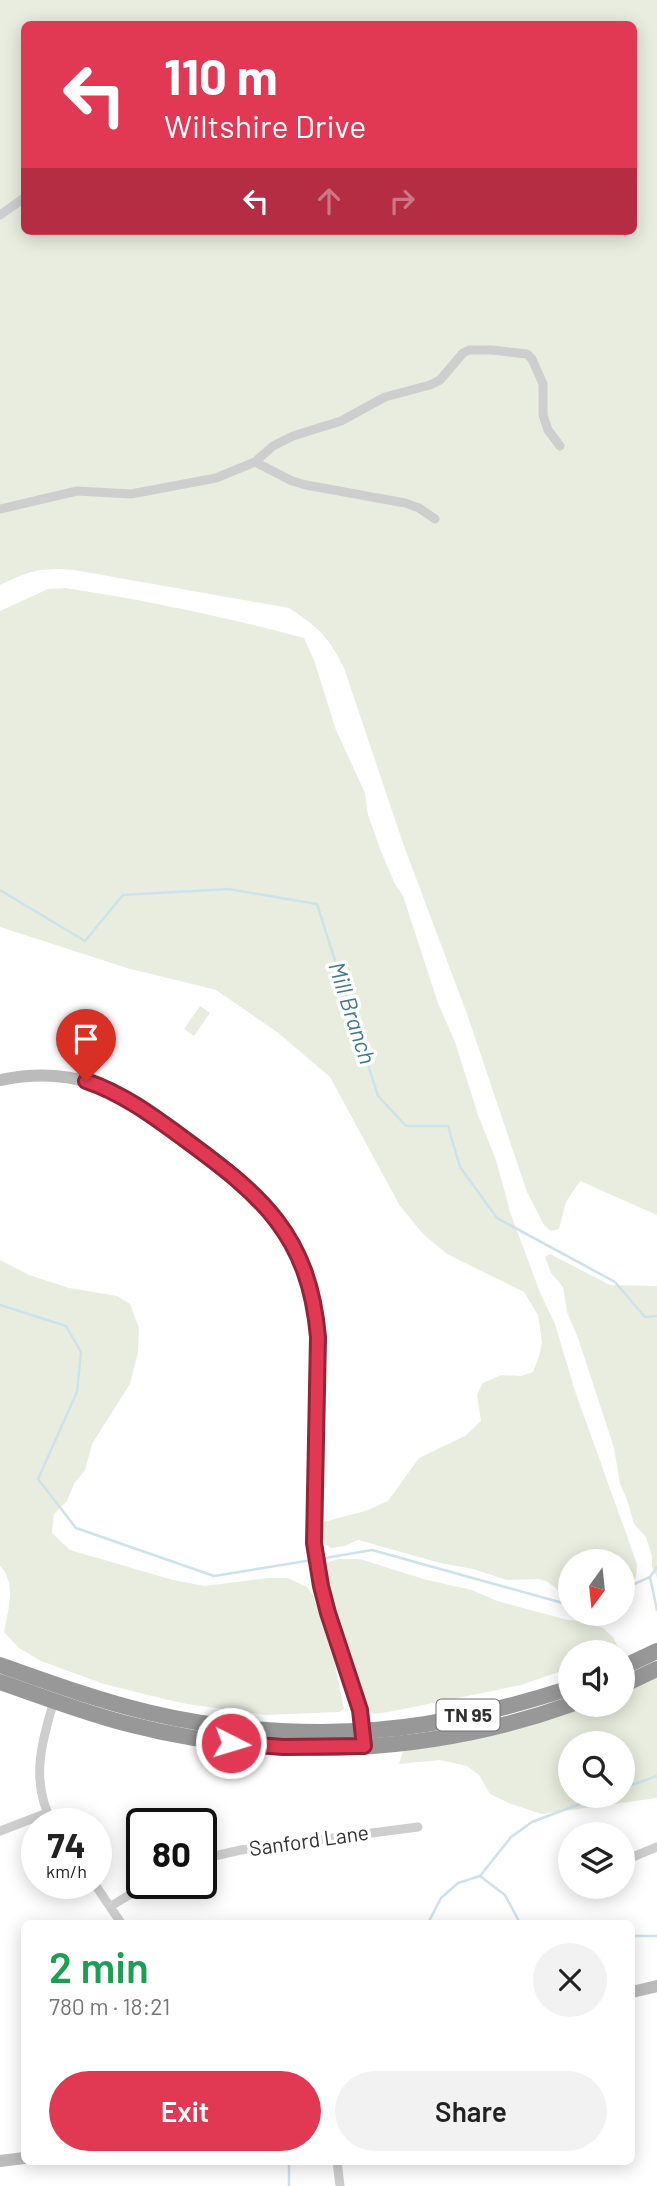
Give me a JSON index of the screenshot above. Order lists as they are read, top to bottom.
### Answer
{
  "streets": {
    "highway": ["TN 95"],
    "street": ["Sanford Lane"]
  },
  "water": ["Mill Branch"],
  "north": "bottom",
  "page": {
    "turn": ["110 m", "Wiltshire Drive"],
    "speed": "74 km/h",
    "limit": "80",
    "heading": ["2 min", "780 m · 18:21"],
    "buttons": ["Exit", "Share"]
  }
}
